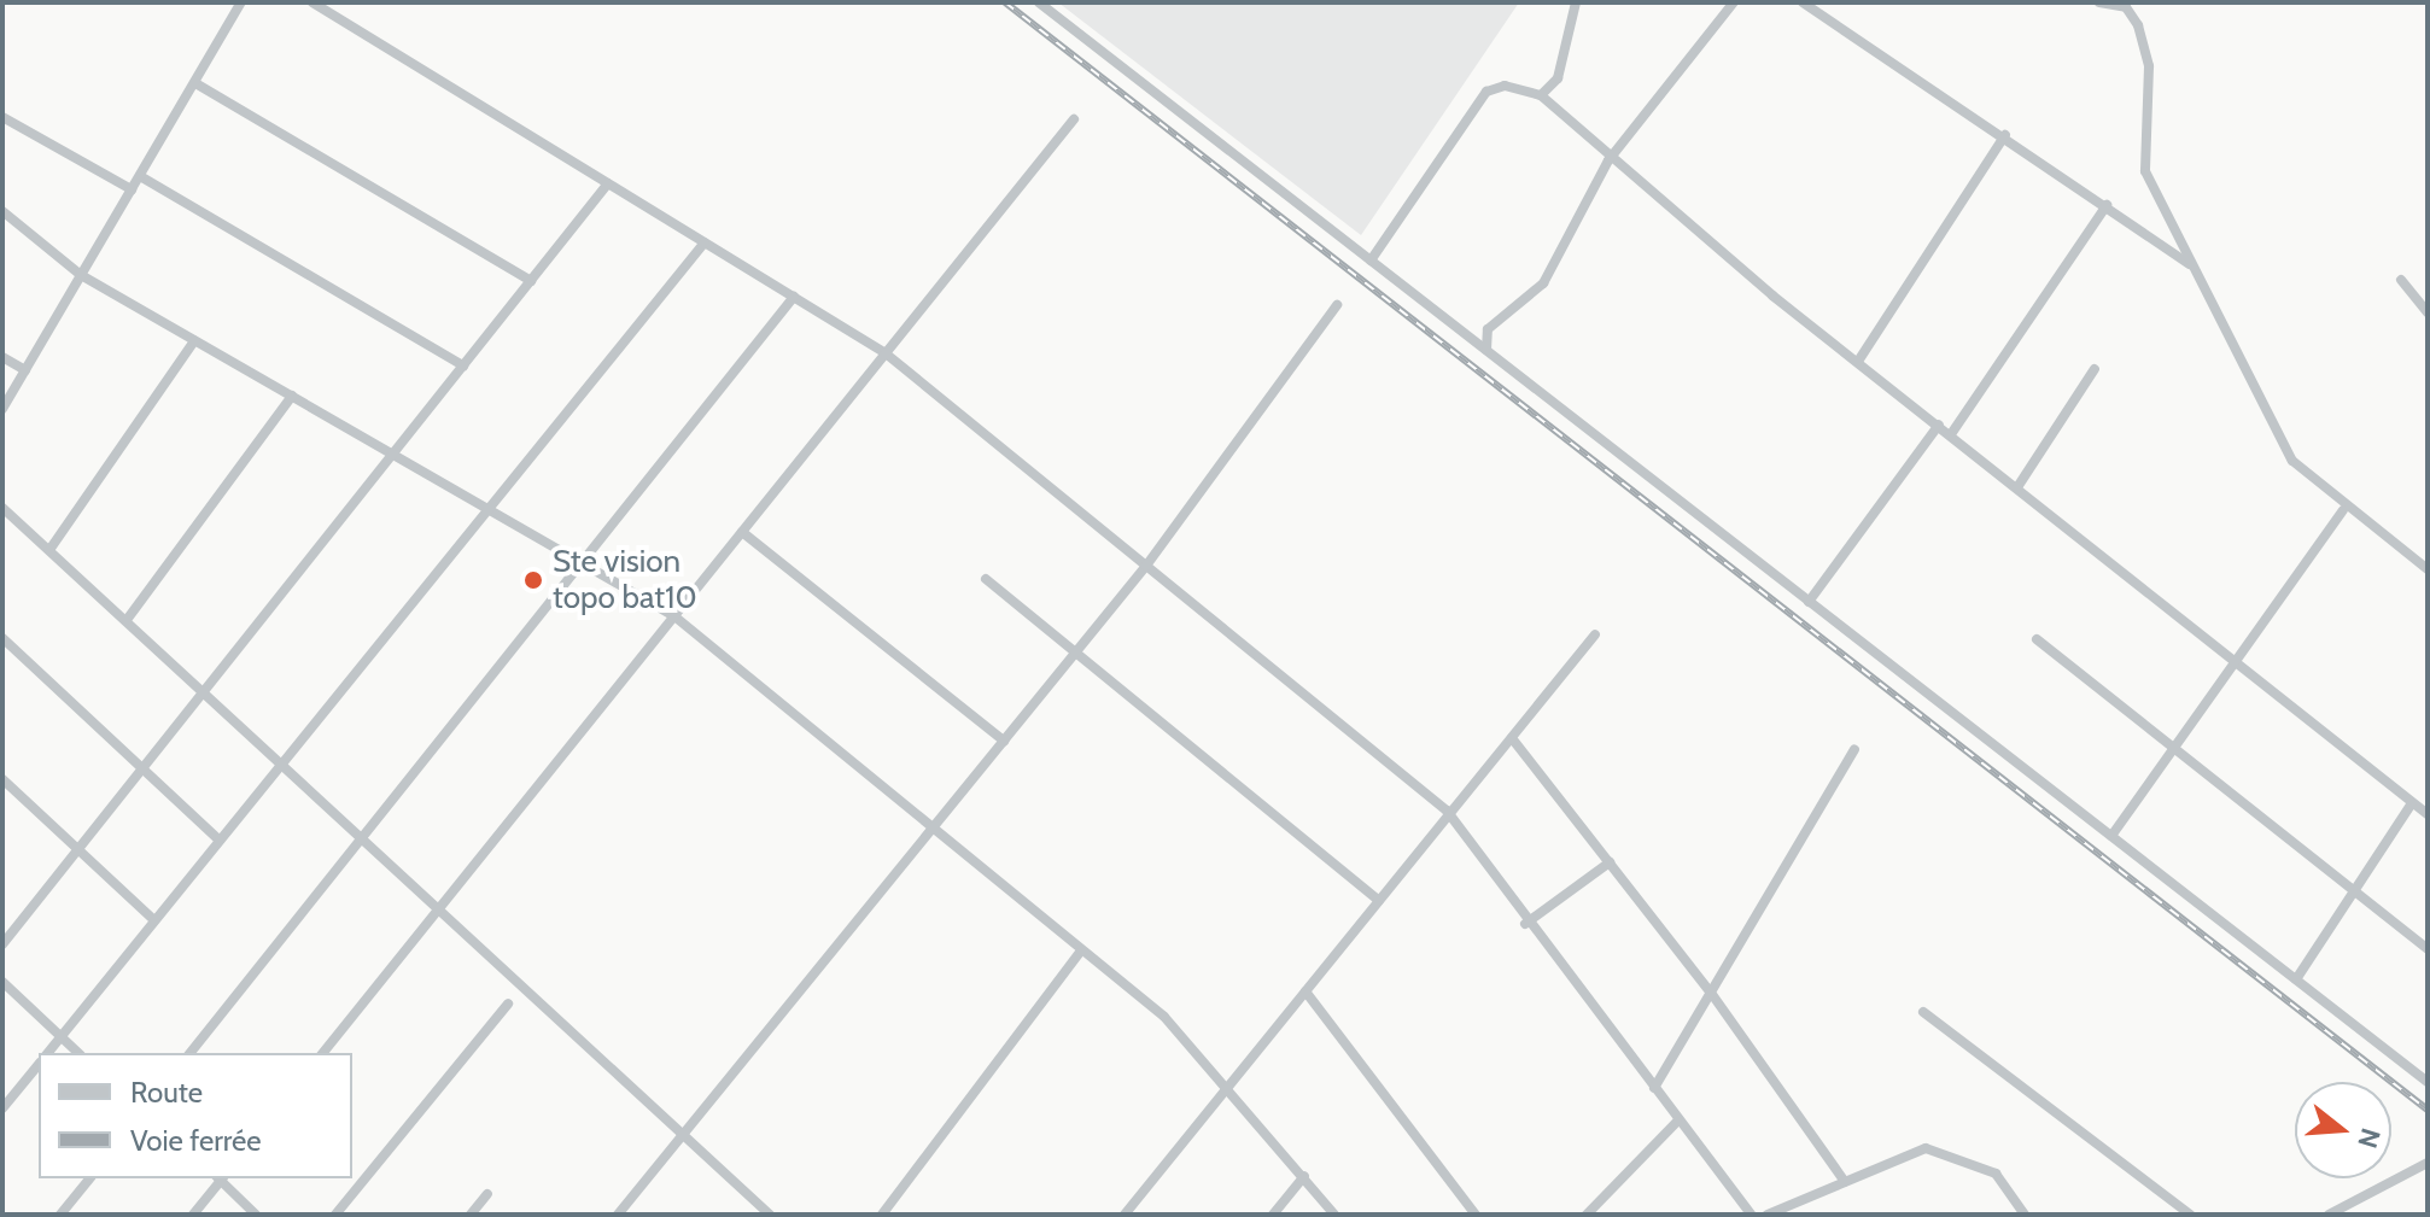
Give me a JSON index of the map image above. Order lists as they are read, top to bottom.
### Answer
{
  "places": ["Ste vision topo bat10"],
  "legend": ["Route", "Voie ferrée"],
  "north": "right"
}
